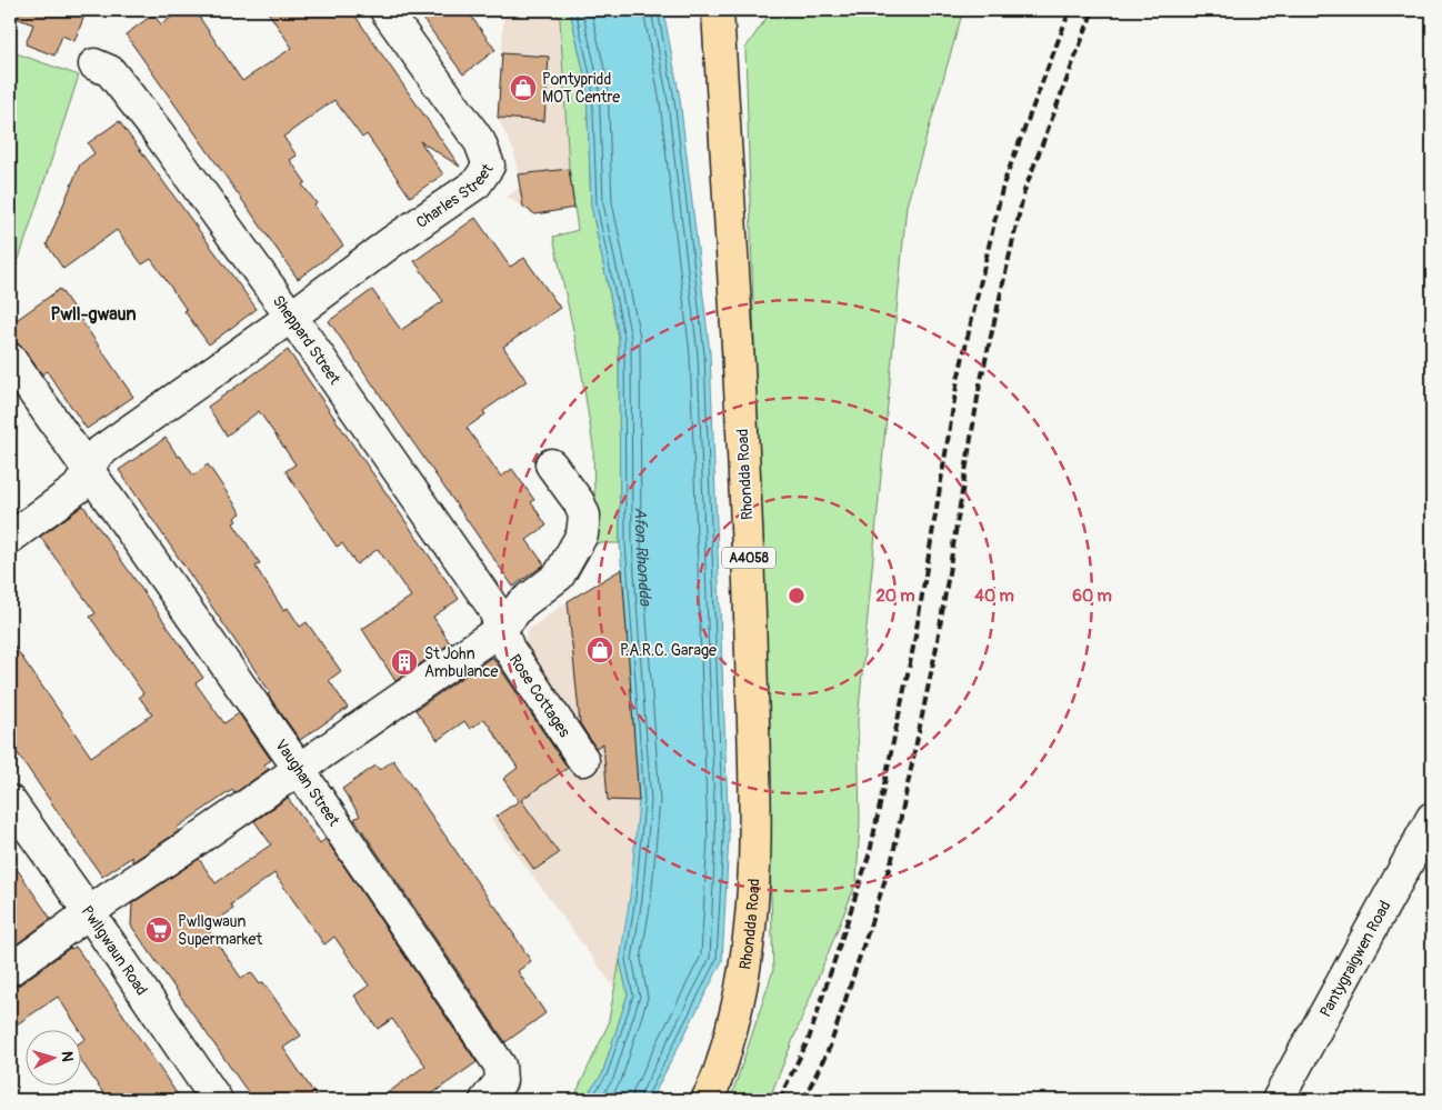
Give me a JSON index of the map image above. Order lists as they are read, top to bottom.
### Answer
{
  "streets": {
    "main road": ["Rhondda Road", "A4058"],
    "street": [
      "Charles Street",
      "Sheppard Street",
      "Rose Cottages",
      "Vaughan Street",
      "Pwllgwaun Road",
      "Pantygraigwen Road"
    ]
  },
  "crossings": [
    ["Charles Street", "Sheppard Street"],
    ["Sheppard Street", "Rose Cottages"]
  ],
  "districts": ["Pwll-gwaun"],
  "water": ["Afon Rhondda"],
  "places": {
    "shop": ["Pontypridd MOT Centre", "P.A.R.C. Garage"],
    "building": ["St John Ambulance"],
    "supermarket": ["Pwllgwaun Supermarket"]
  },
  "north": "right",
  "rings": ["20 m", "40 m", "60 m"]
}
